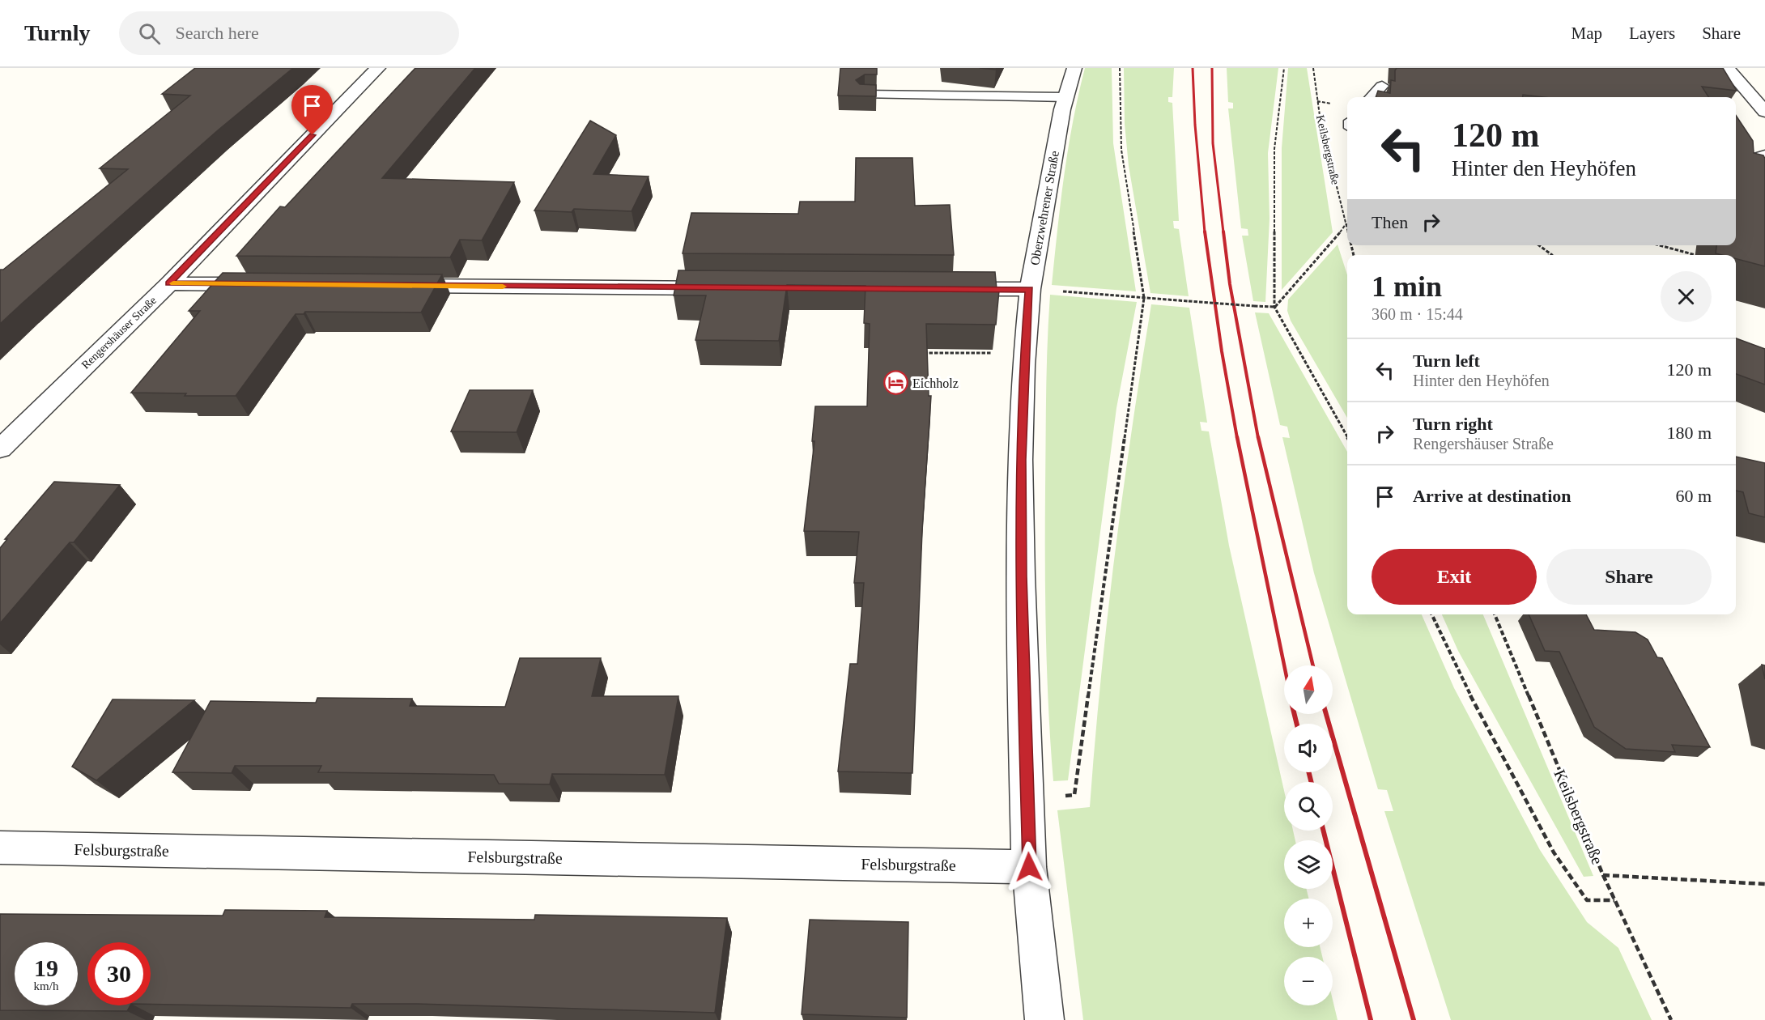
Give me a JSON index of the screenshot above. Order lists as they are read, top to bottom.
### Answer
{
  "streets": {
    "street": ["Oberzwehrener Straße", "Rengershäuser Straße", "Felsburgstraße"],
    "path": ["Keilsbergstraße"]
  },
  "crossings": [
    ["Oberzwehrener Straße", "Felsburgstraße"]
  ],
  "places": {
    "hotel": ["Eichholz"]
  },
  "north": "top",
  "page": {
    "header": "Turnly",
    "search": "Search here",
    "nav": ["Map", "Layers", "Share"],
    "turn": ["120 m", "Hinter den Heyhöfen"],
    "then": "Then",
    "heading": ["1 min", "360 m · 15:44"],
    "list": [
      {
        "name": "Turn left",
        "note": "Hinter den Heyhöfen",
        "value": "120 m"
      },
      {
        "name": "Turn right",
        "note": "Rengershäuser Straße",
        "value": "180 m"
      },
      {
        "name": "Arrive at destination",
        "value": "60 m"
      }
    ],
    "buttons": ["Exit", "Share"],
    "map_buttons": ["+", "−"],
    "speed": "19 km/h",
    "limit": "30"
  }
}
